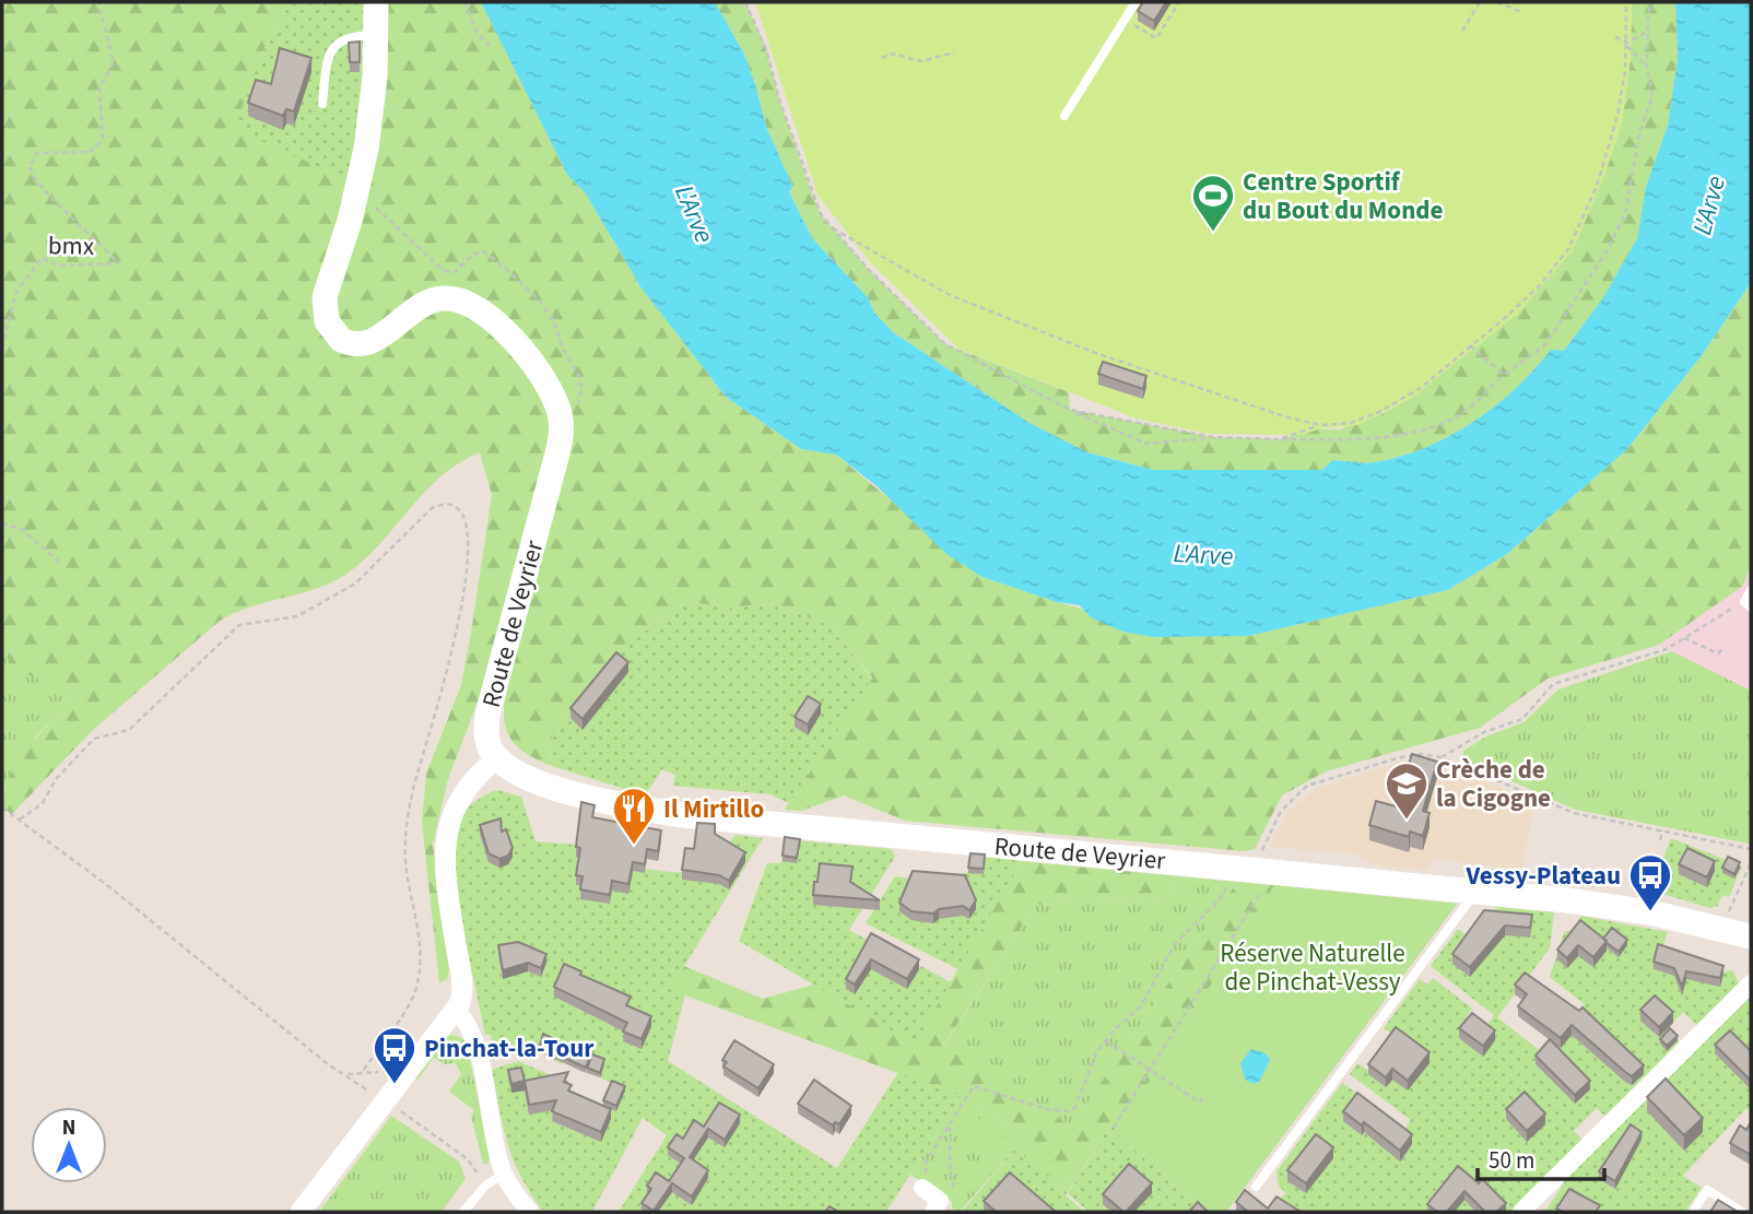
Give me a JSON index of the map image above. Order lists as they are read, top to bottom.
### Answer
{
  "streets": {
    "main road": ["Route de Veyrier"],
    "path": ["bmx"]
  },
  "water": ["L'Arve"],
  "parks": ["Réserve Naturelle de Pinchat-Vessy"],
  "places": {
    "sports": ["Centre Sportif du Bout du Monde"],
    "school or university": ["Crèche de la Cigogne"],
    "restaurant": ["Il Mirtillo"],
    "bus stop": ["Vessy-Plateau", "Pinchat-la-Tour"]
  },
  "scale_bar": "50 m",
  "north": "top"
}
